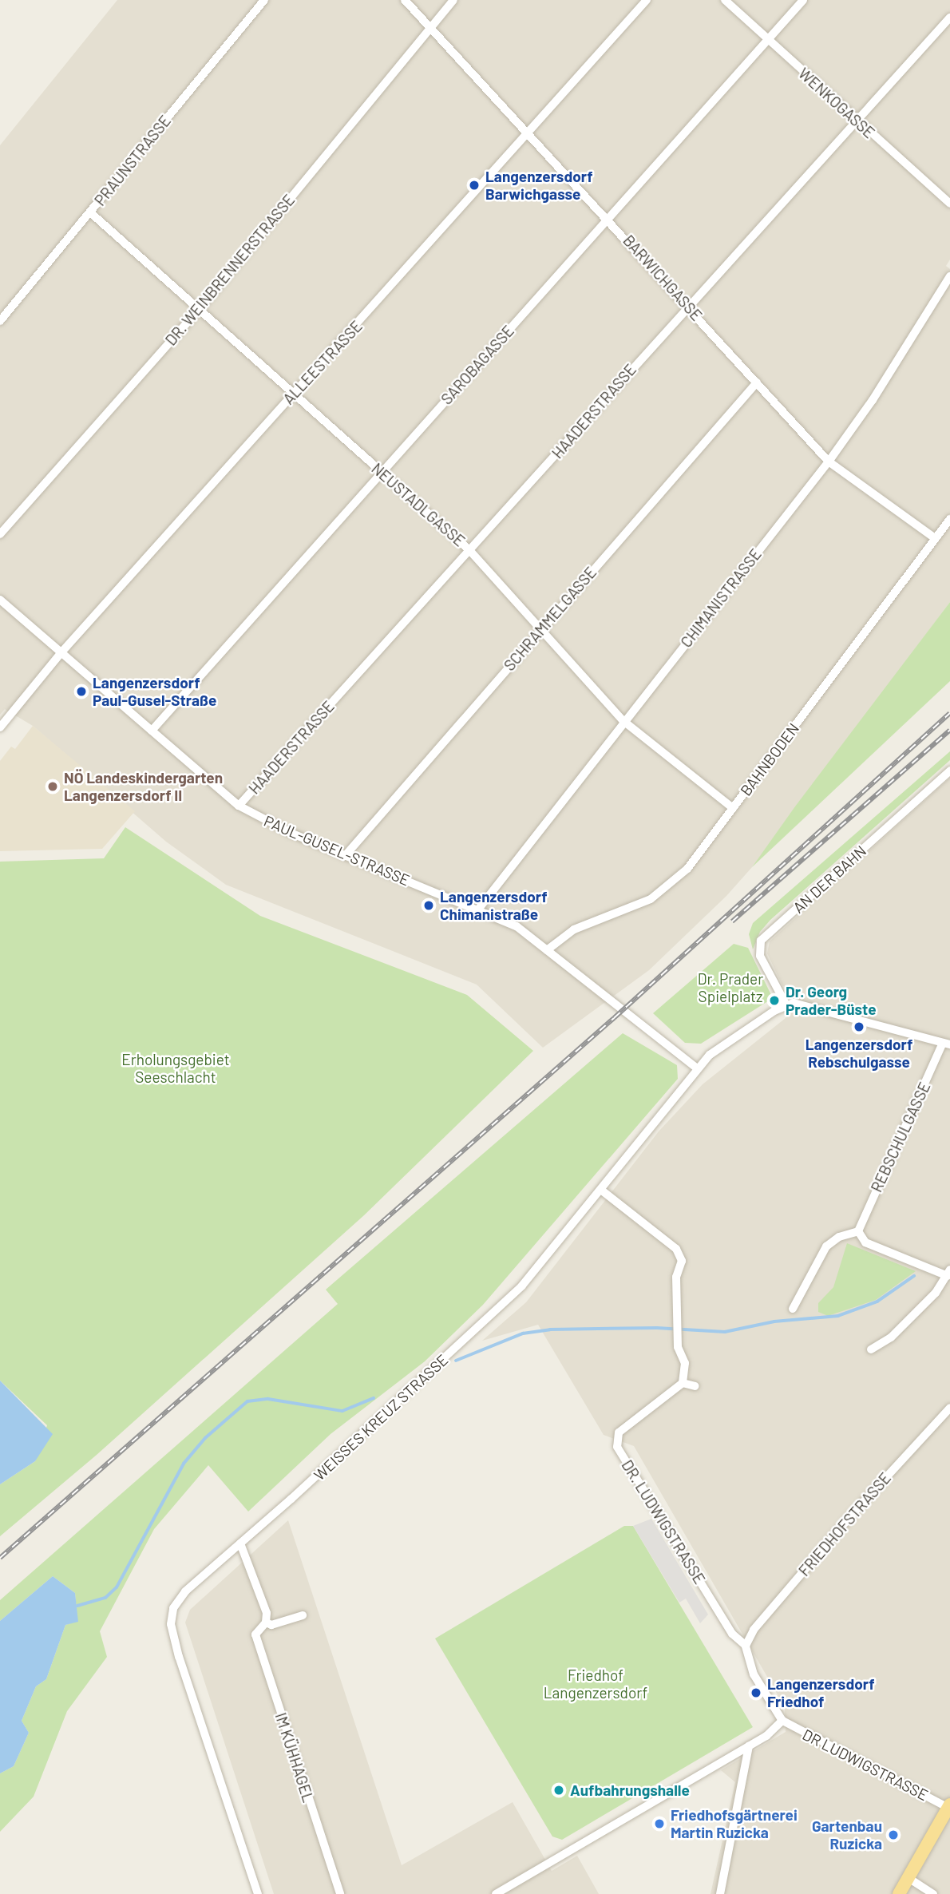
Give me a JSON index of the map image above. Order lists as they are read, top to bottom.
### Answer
{
  "streets": {
    "street": [
      "WENKOGASSE",
      "PRAUNSTRASSE",
      "DR. WEINBRENNERSTRASSE",
      "BARWICHGASSE",
      "ALLEESTRASSE",
      "SAROBAGASSE",
      "HAADERSTRASSE",
      "NEUSTADLGASSE",
      "CHIMANISTRASSE",
      "SCHRAMMELGASSE",
      "BAHNBODEN",
      "PAUL-GUSEL-STRASSE",
      "AN DER BAHN",
      "REBSCHULGASSE",
      "WEISSES KREUZ STRASSE",
      "DR. LUDWIGSTRASSE",
      "FRIEDHOFSTRASSE",
      "IM KÜHHAGEL",
      "DR LUDWIGSTRASSE"
    ]
  },
  "crossings": [
    ["WENKOGASSE", "SAROBAGASSE"],
    ["WENKOGASSE", "HAADERSTRASSE"],
    ["PRAUNSTRASSE", "NEUSTADLGASSE"],
    ["DR. WEINBRENNERSTRASSE", "BARWICHGASSE"],
    ["DR. WEINBRENNERSTRASSE", "NEUSTADLGASSE"],
    ["BARWICHGASSE", "ALLEESTRASSE"],
    ["BARWICHGASSE", "SAROBAGASSE"],
    ["BARWICHGASSE", "HAADERSTRASSE"],
    ["BARWICHGASSE", "CHIMANISTRASSE"],
    ["BARWICHGASSE", "SCHRAMMELGASSE"],
    ["BARWICHGASSE", "BAHNBODEN"],
    ["ALLEESTRASSE", "NEUSTADLGASSE"],
    ["ALLEESTRASSE", "PAUL-GUSEL-STRASSE"],
    ["SAROBAGASSE", "NEUSTADLGASSE"],
    ["SAROBAGASSE", "PAUL-GUSEL-STRASSE"],
    ["HAADERSTRASSE", "NEUSTADLGASSE"],
    ["HAADERSTRASSE", "PAUL-GUSEL-STRASSE"],
    ["NEUSTADLGASSE", "CHIMANISTRASSE"],
    ["NEUSTADLGASSE", "SCHRAMMELGASSE"],
    ["NEUSTADLGASSE", "BAHNBODEN"],
    ["CHIMANISTRASSE", "PAUL-GUSEL-STRASSE"],
    ["SCHRAMMELGASSE", "PAUL-GUSEL-STRASSE"],
    ["BAHNBODEN", "PAUL-GUSEL-STRASSE"],
    ["PAUL-GUSEL-STRASSE", "WEISSES KREUZ STRASSE"],
    ["AN DER BAHN", "WEISSES KREUZ STRASSE"],
    ["WEISSES KREUZ STRASSE", "IM KÜHHAGEL"],
    ["DR. LUDWIGSTRASSE", "FRIEDHOFSTRASSE"]
  ],
  "parks": ["Dr. Prader Spielplatz", "Erholungsgebiet Seeschlacht", "Friedhof Langenzersdorf"],
  "places": [
    "Langenzersdorf Barwichgasse",
    "Langenzersdorf Paul-Gusel-Straße",
    "NÖ Landeskindergarten Langenzersdorf II",
    "Langenzersdorf Chimanistraße",
    "Dr. Georg Prader-Büste",
    "Langenzersdorf Rebschulgasse",
    "Langenzersdorf Friedhof",
    "Aufbahrungshalle",
    "Friedhofsgärtnerei Martin Ruzicka",
    "Gartenbau Ruzicka"
  ]
}
